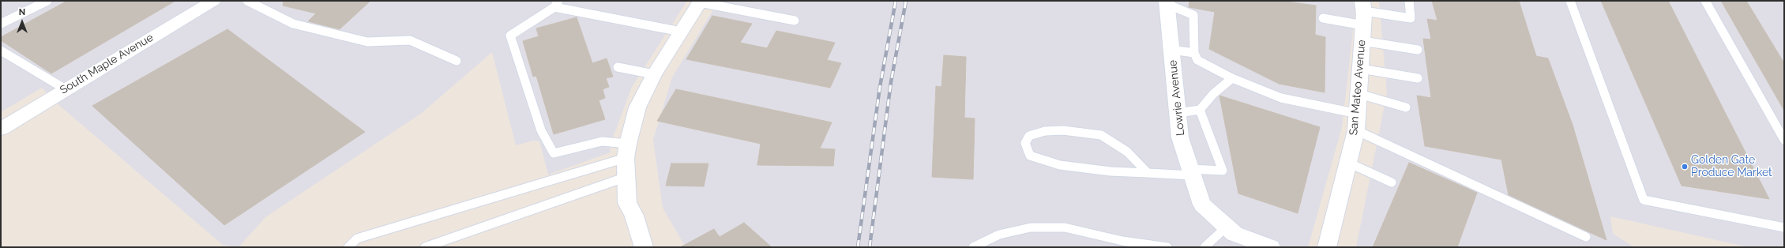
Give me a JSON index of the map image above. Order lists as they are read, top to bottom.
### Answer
{
  "streets": {
    "street": ["South Maple Avenue", "San Mateo Avenue", "Lowrie Avenue"]
  },
  "places": ["Golden Gate Produce Market"],
  "north": "top"
}
